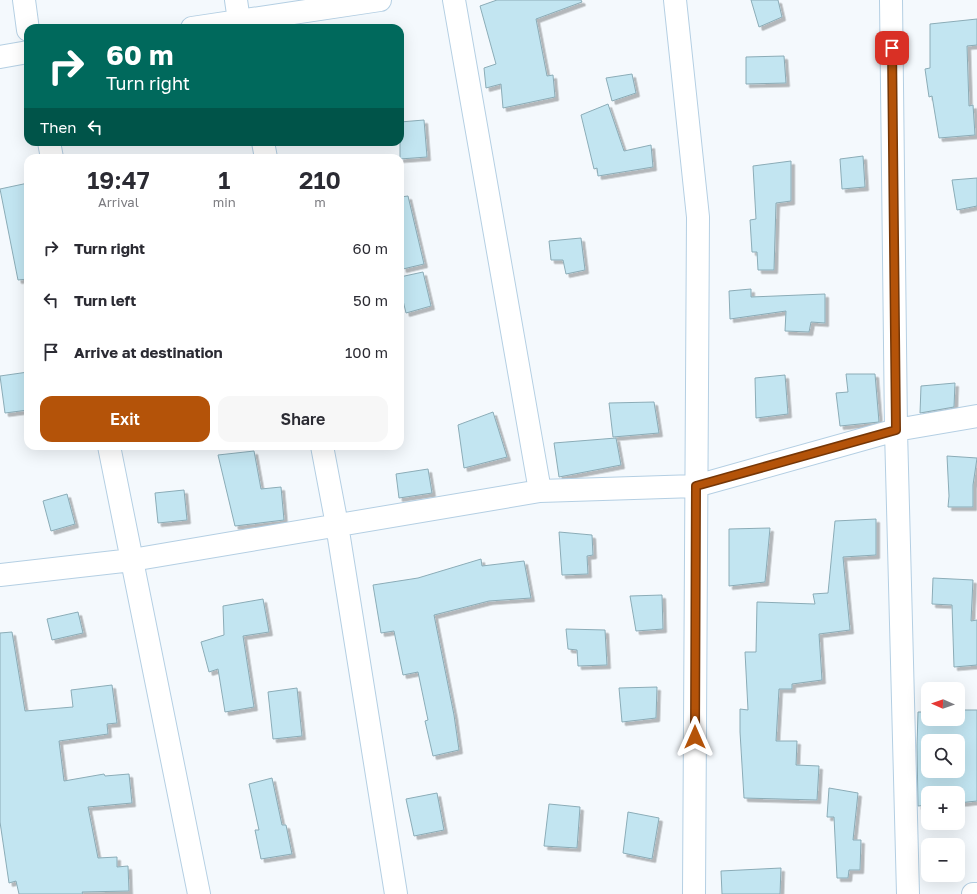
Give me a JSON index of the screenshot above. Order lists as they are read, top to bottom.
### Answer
{
  "north": "left",
  "page": {
    "turn": ["60 m", "Turn right"],
    "then": "Then",
    "eta": [
      "19:47",
      "Arrival",
      "1",
      "min",
      "210",
      "m"
    ],
    "list": [
      {
        "name": "Turn right",
        "value": "60 m"
      },
      {
        "name": "Turn left",
        "value": "50 m"
      },
      {
        "name": "Arrive at destination",
        "value": "100 m"
      }
    ],
    "buttons": ["Exit", "Share"],
    "map_buttons": ["+", "−"]
  }
}
